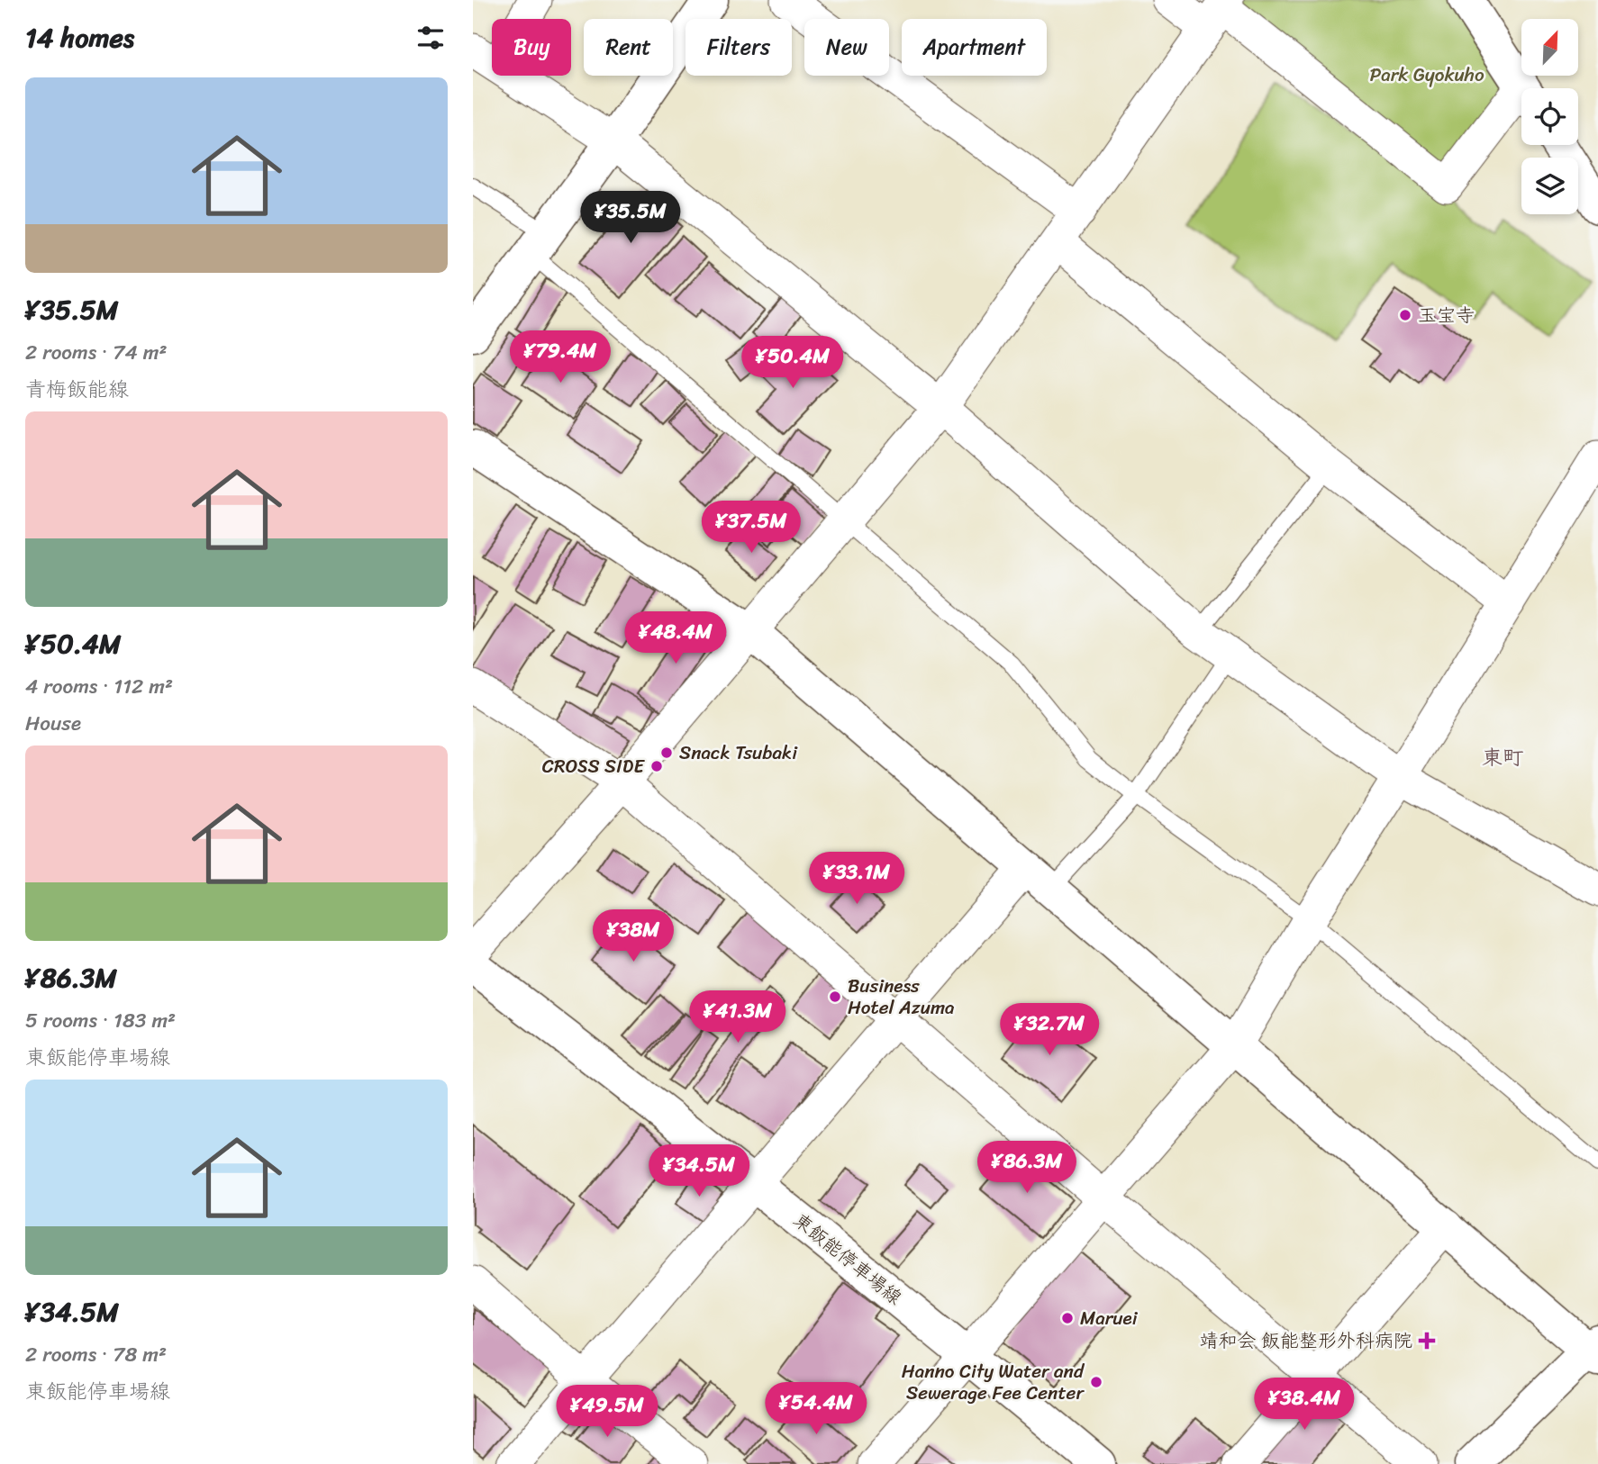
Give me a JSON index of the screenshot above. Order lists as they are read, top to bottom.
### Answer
{
  "streets": {
    "street": ["東飯能停車場線"]
  },
  "districts": ["東町"],
  "parks": ["Park Gyokuho"],
  "places": {
    "other": [
      "玉宝寺",
      "Snack Tsubaki",
      "CROSS SIDE",
      "Business Hotel Azuma",
      "Maruei",
      "Hanno City Water and Sewerage Fee Center"
    ],
    "health": ["靖和会 飯能整形外科病院"]
  },
  "north": "top right",
  "page": {
    "heading": "14 homes",
    "chip": [
      "Buy",
      "Rent",
      "Filters",
      "New",
      "Apartment"
    ],
    "list": [
      {
        "name": "¥35.5M",
        "note": "2 rooms · 74 m² · 青梅飯能線"
      },
      {
        "name": "¥50.4M",
        "note": "4 rooms · 112 m² · House"
      },
      {
        "name": "¥86.3M",
        "note": "5 rooms · 183 m² · 東飯能停車場線"
      },
      {
        "name": "¥34.5M",
        "note": "2 rooms · 78 m² · 東飯能停車場線"
      }
    ],
    "price": [
      "¥35.5M",
      "¥79.4M",
      "¥50.4M",
      "¥37.5M",
      "¥48.4M",
      "¥33.1M",
      "¥38M",
      "¥41.3M",
      "¥32.7M",
      "¥86.3M",
      "¥34.5M",
      "¥38.4M",
      "¥54.4M",
      "¥49.5M"
    ]
  }
}
